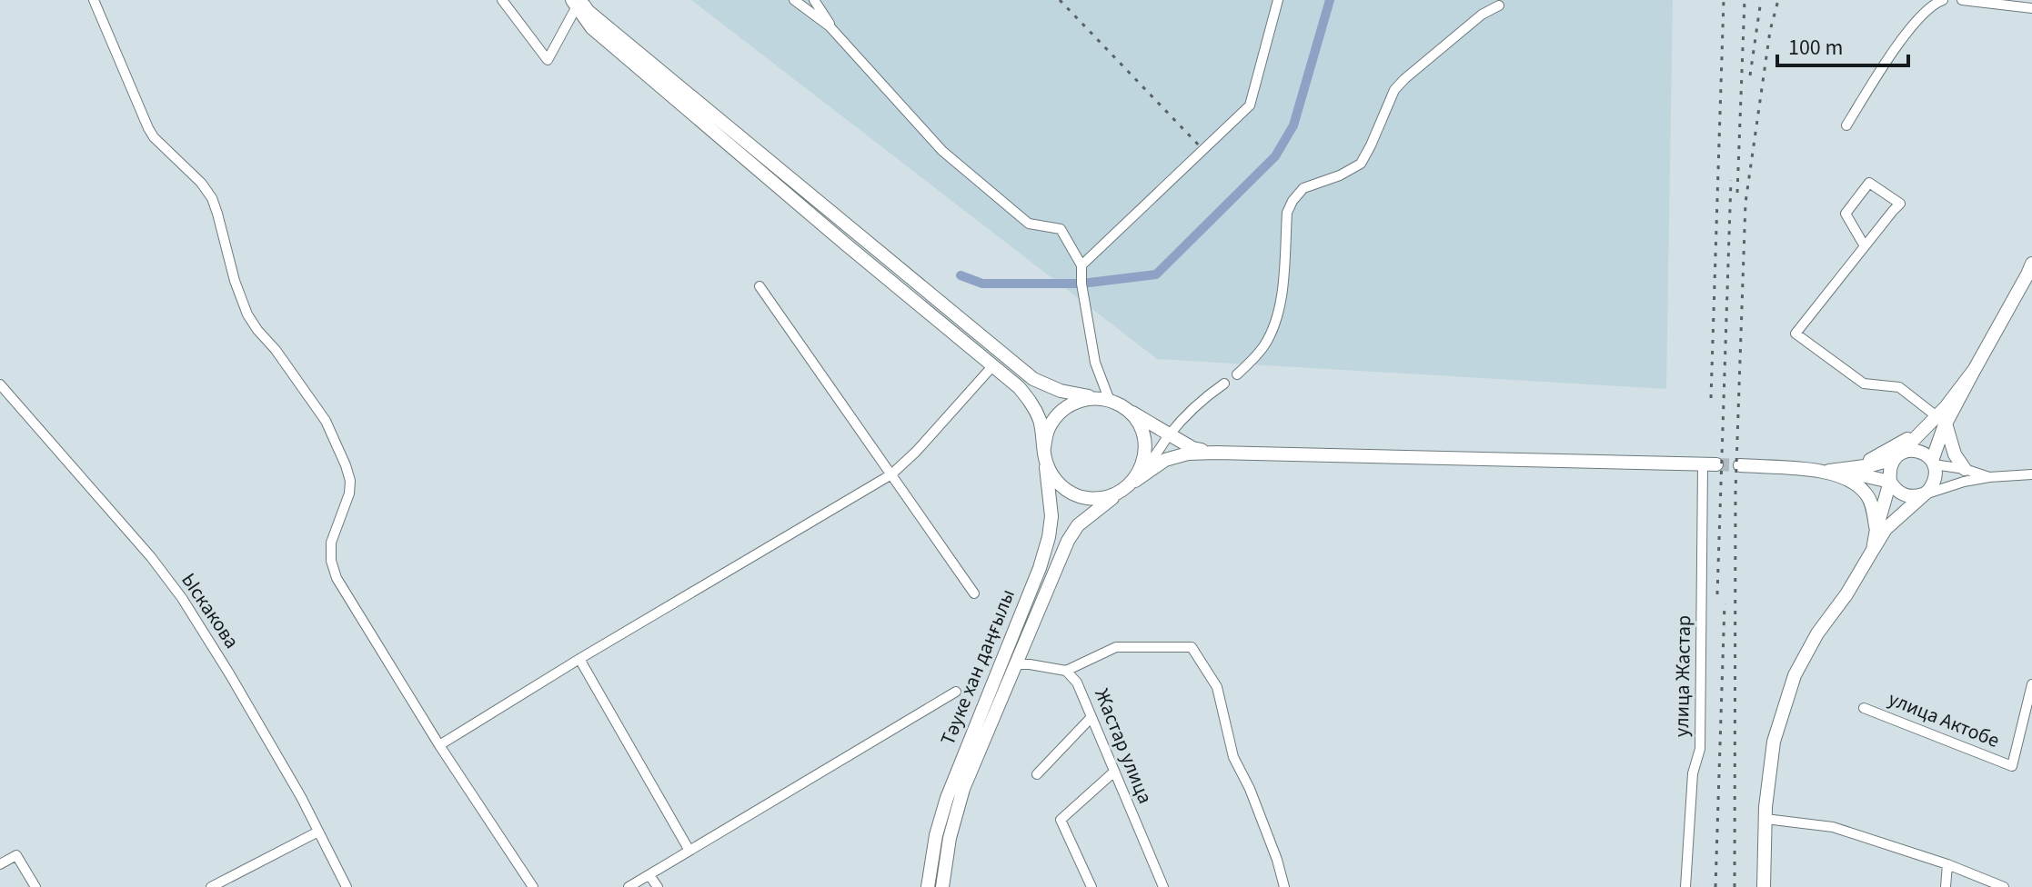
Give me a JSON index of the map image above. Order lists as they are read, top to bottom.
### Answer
{
  "streets": {
    "main road": ["Тәуке хан даңғылы"],
    "street": [
      "Ыскакова",
      "улица Жастар",
      "улица Актобе",
      "Жастар улица"
    ]
  },
  "scale_bar": "100 m"
}
